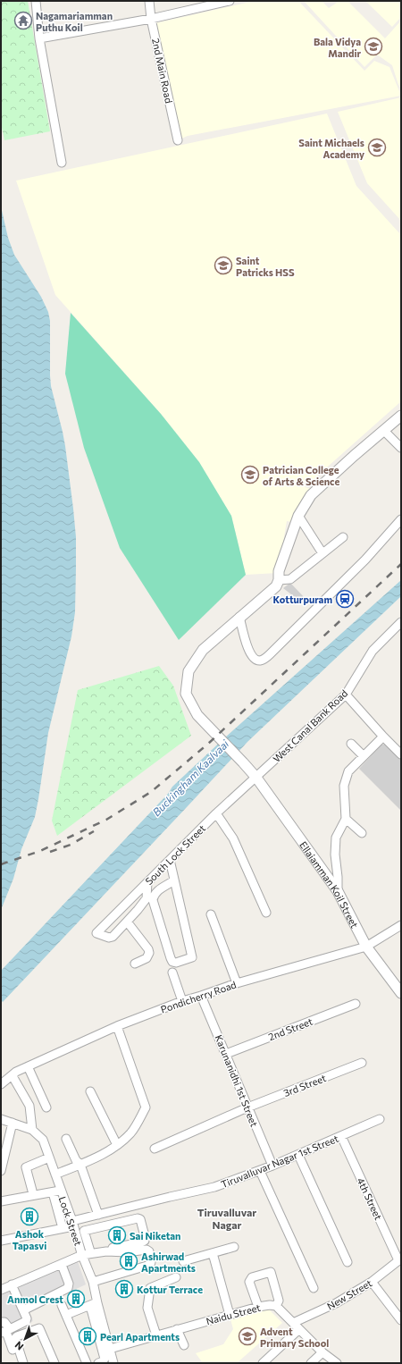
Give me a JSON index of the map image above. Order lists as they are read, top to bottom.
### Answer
{
  "streets": {
    "street": [
      "2nd Main Road",
      "West Canal Bank Road",
      "South Lock Street",
      "Ellaiamman Koil Street",
      "Pondicherry Road",
      "2nd Street",
      "Karunanidhi 1st Street",
      "3rd Street",
      "Tiruvalluvar Nagar 1st Street",
      "4th Street",
      "Lock Street",
      "New Street",
      "Naidu Street"
    ]
  },
  "crossings": [
    ["West Canal Bank Road", "South Lock Street"],
    ["West Canal Bank Road", "Ellaiamman Koil Street"],
    ["South Lock Street", "Ellaiamman Koil Street"],
    ["Ellaiamman Koil Street", "Pondicherry Road"],
    ["Pondicherry Road", "Karunanidhi 1st Street"],
    ["2nd Street", "Karunanidhi 1st Street"],
    ["Karunanidhi 1st Street", "3rd Street"],
    ["Karunanidhi 1st Street", "Tiruvalluvar Nagar 1st Street"],
    ["Tiruvalluvar Nagar 1st Street", "4th Street"],
    ["Tiruvalluvar Nagar 1st Street", "Lock Street"],
    ["4th Street", "New Street"],
    ["Lock Street", "Naidu Street"]
  ],
  "districts": ["Tiruvalluvar Nagar"],
  "water": ["Buckingham Kaalvaai"],
  "places": {
    "temple": ["Nagamariamman Puthu Koil"],
    "school or university": [
      "Bala Vidya Mandir",
      "Saint Michaels Academy",
      "Saint Patricks HSS",
      "Patrician College of Arts & Science",
      "Advent Primary School"
    ],
    "station": ["Kotturpuram"],
    "building": [
      "Ashok Tapasvi",
      "Sai Niketan",
      "Ashirwad Apartments",
      "Kottur Terrace",
      "Anmol Crest",
      "Pearl Apartments"
    ]
  },
  "north": "bottom left"
}
